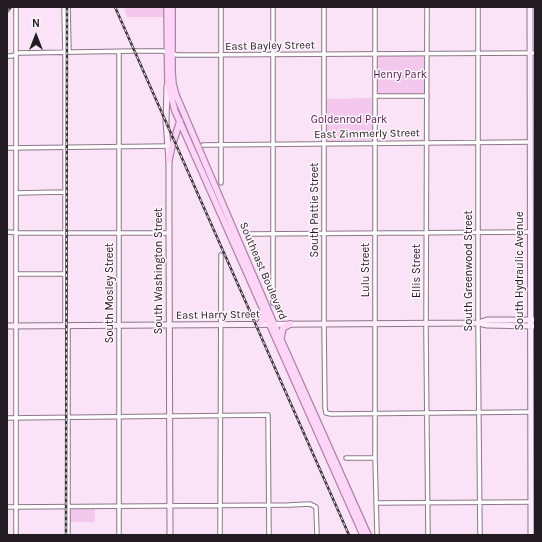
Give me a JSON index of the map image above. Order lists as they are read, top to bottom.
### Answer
{
  "streets": {
    "main road": ["Southeast Boulevard"],
    "street": [
      "East Bayley Street",
      "East Zimmerly Street",
      "South Pattie Street",
      "Lulu Street",
      "South Washington Street",
      "Ellis Street",
      "South Greenwood Street",
      "South Hydraulic Avenue",
      "South Mosley Street",
      "East Harry Street"
    ]
  },
  "crossings": [
    ["East Bayley Street", "South Pattie Street"],
    ["East Bayley Street", "Lulu Street"],
    ["East Bayley Street", "Southeast Boulevard"],
    ["East Bayley Street", "Ellis Street"],
    ["East Bayley Street", "South Greenwood Street"],
    ["East Bayley Street", "South Hydraulic Avenue"],
    ["East Bayley Street", "South Mosley Street"],
    ["East Zimmerly Street", "South Pattie Street"],
    ["East Zimmerly Street", "Lulu Street"],
    ["East Zimmerly Street", "Ellis Street"],
    ["East Zimmerly Street", "South Greenwood Street"],
    ["East Zimmerly Street", "South Hydraulic Avenue"],
    ["South Pattie Street", "Lulu Street"],
    ["South Pattie Street", "East Harry Street"],
    ["Lulu Street", "East Harry Street"],
    ["South Washington Street", "East Harry Street"],
    ["Southeast Boulevard", "East Harry Street"],
    ["Ellis Street", "East Harry Street"],
    ["South Greenwood Street", "East Harry Street"],
    ["South Hydraulic Avenue", "East Harry Street"],
    ["South Mosley Street", "East Harry Street"]
  ],
  "parks": ["Henry Park", "Goldenrod Park"],
  "north": "top"
}
